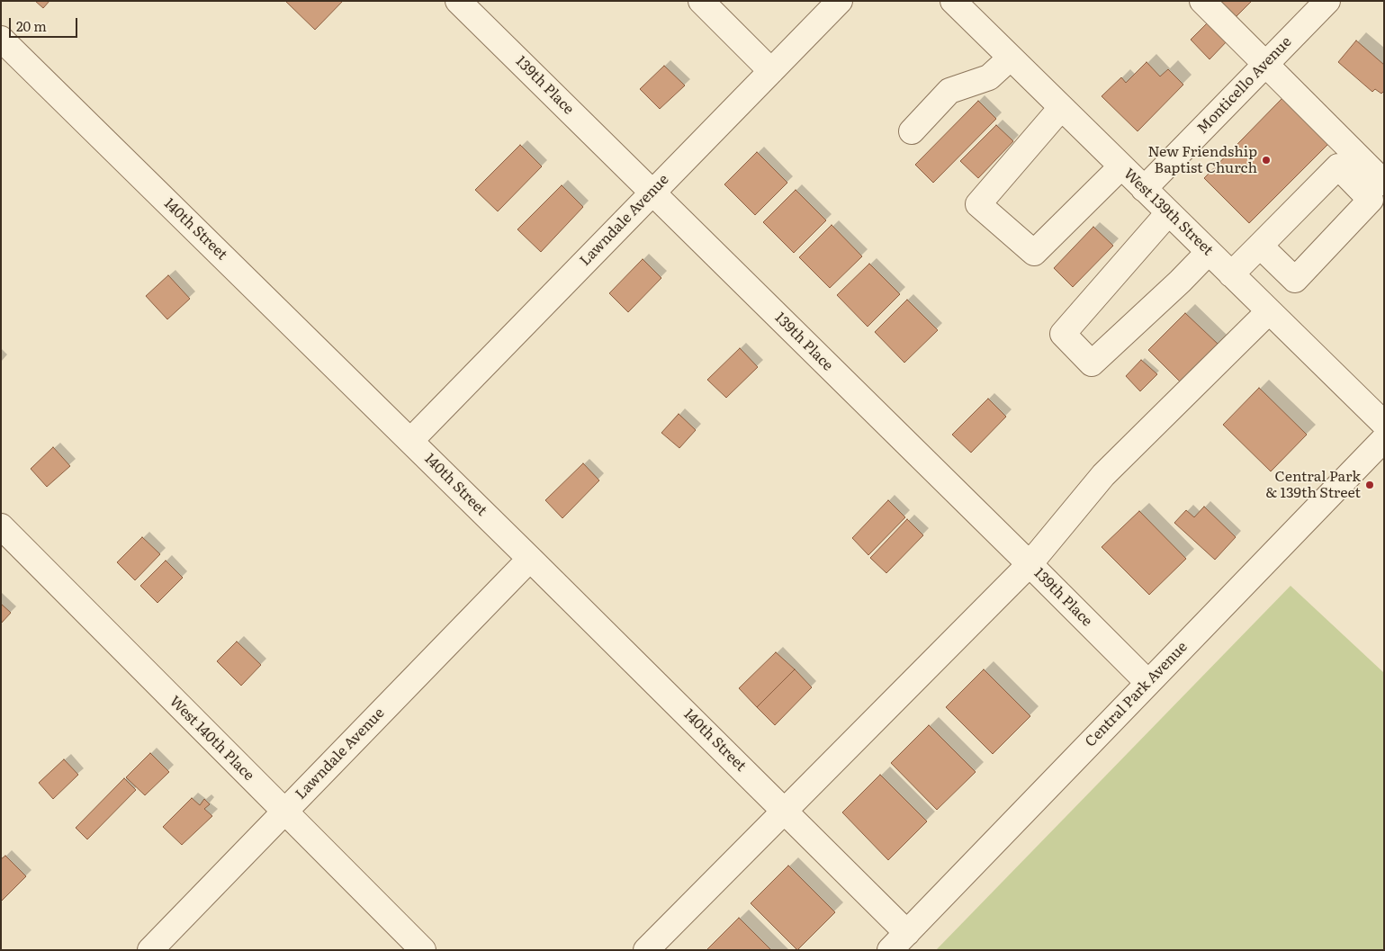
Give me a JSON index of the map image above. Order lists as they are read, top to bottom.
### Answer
{
  "streets": {
    "street": [
      "139th Place",
      "Monticello Avenue",
      "West 139th Street",
      "Lawndale Avenue",
      "140th Street",
      "Central Park Avenue",
      "West 140th Place"
    ]
  },
  "crossings": [
    ["139th Place", "Lawndale Avenue"],
    ["139th Place", "Central Park Avenue"],
    ["Monticello Avenue", "West 139th Street"],
    ["Lawndale Avenue", "140th Street"],
    ["Lawndale Avenue", "West 140th Place"],
    ["140th Street", "Central Park Avenue"]
  ],
  "places": ["New Friendship Baptist Church", "Central Park & 139th Street"],
  "scale_bar": "20 m"
}
